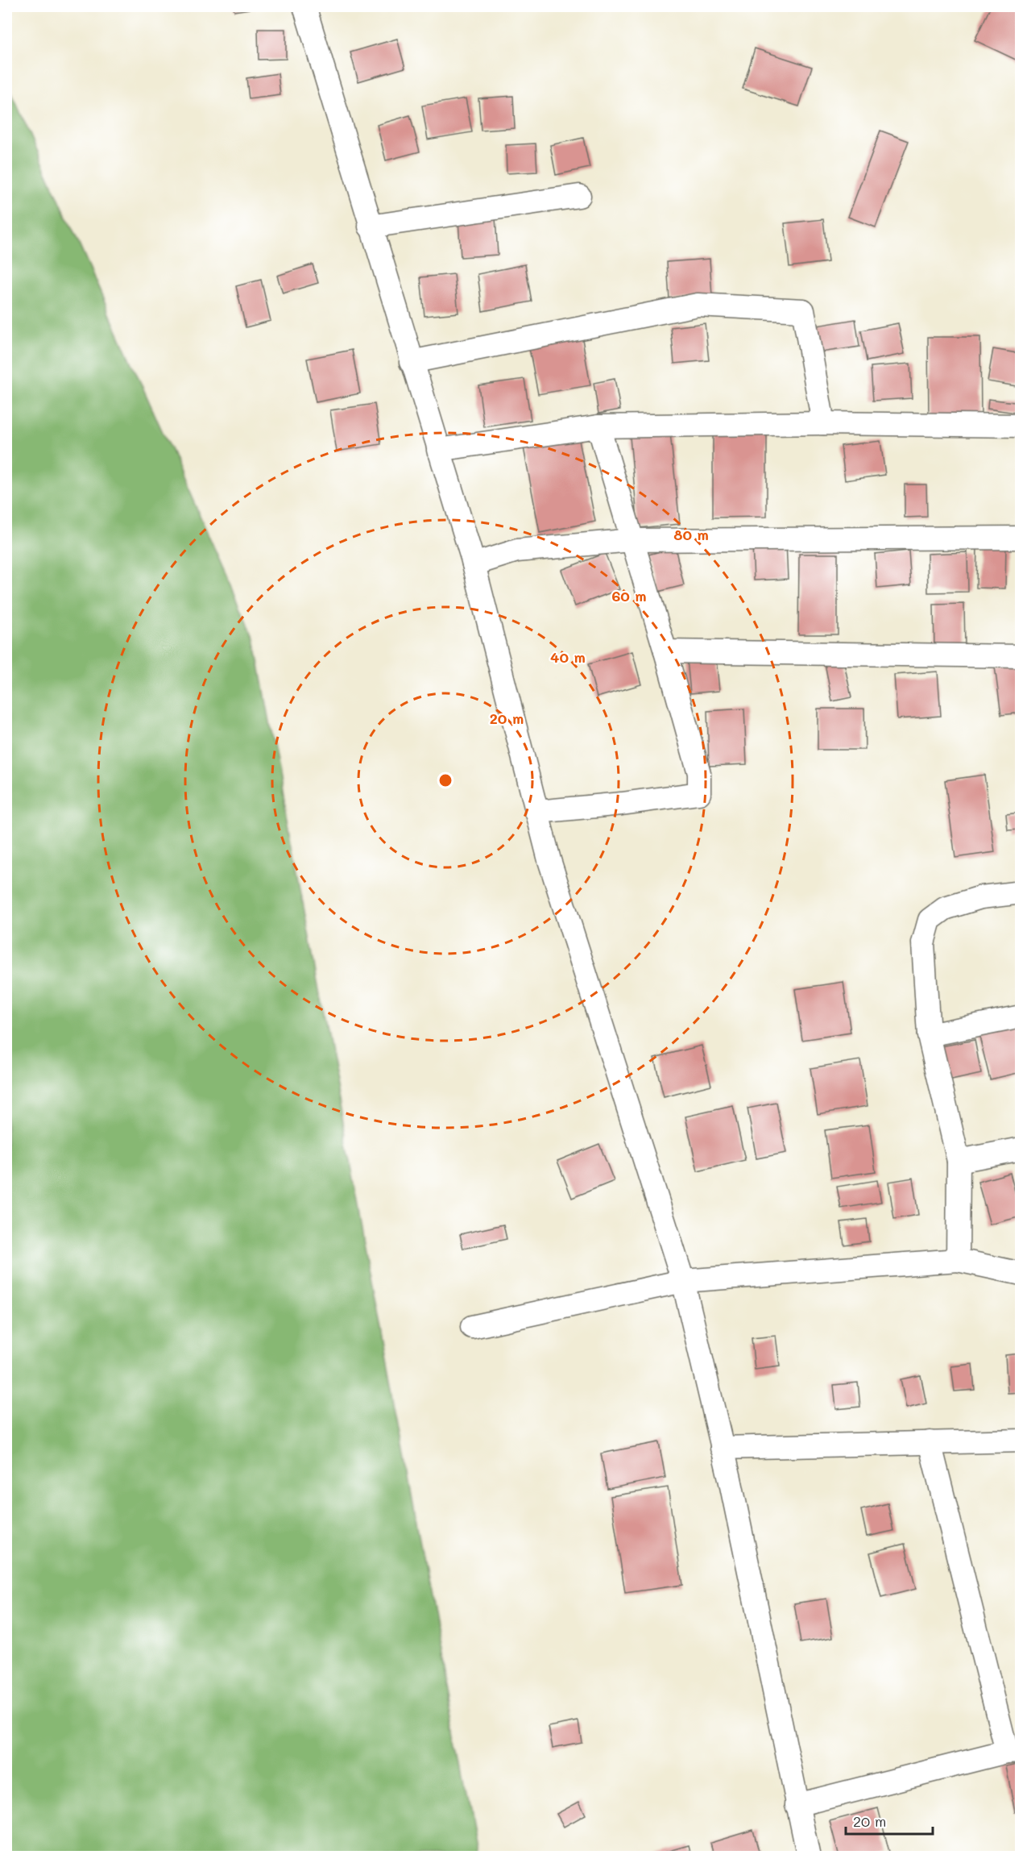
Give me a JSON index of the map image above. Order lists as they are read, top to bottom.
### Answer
{
  "scale_bar": "20 m",
  "rings": [
    "80 m",
    "60 m",
    "40 m",
    "20 m"
  ]
}
